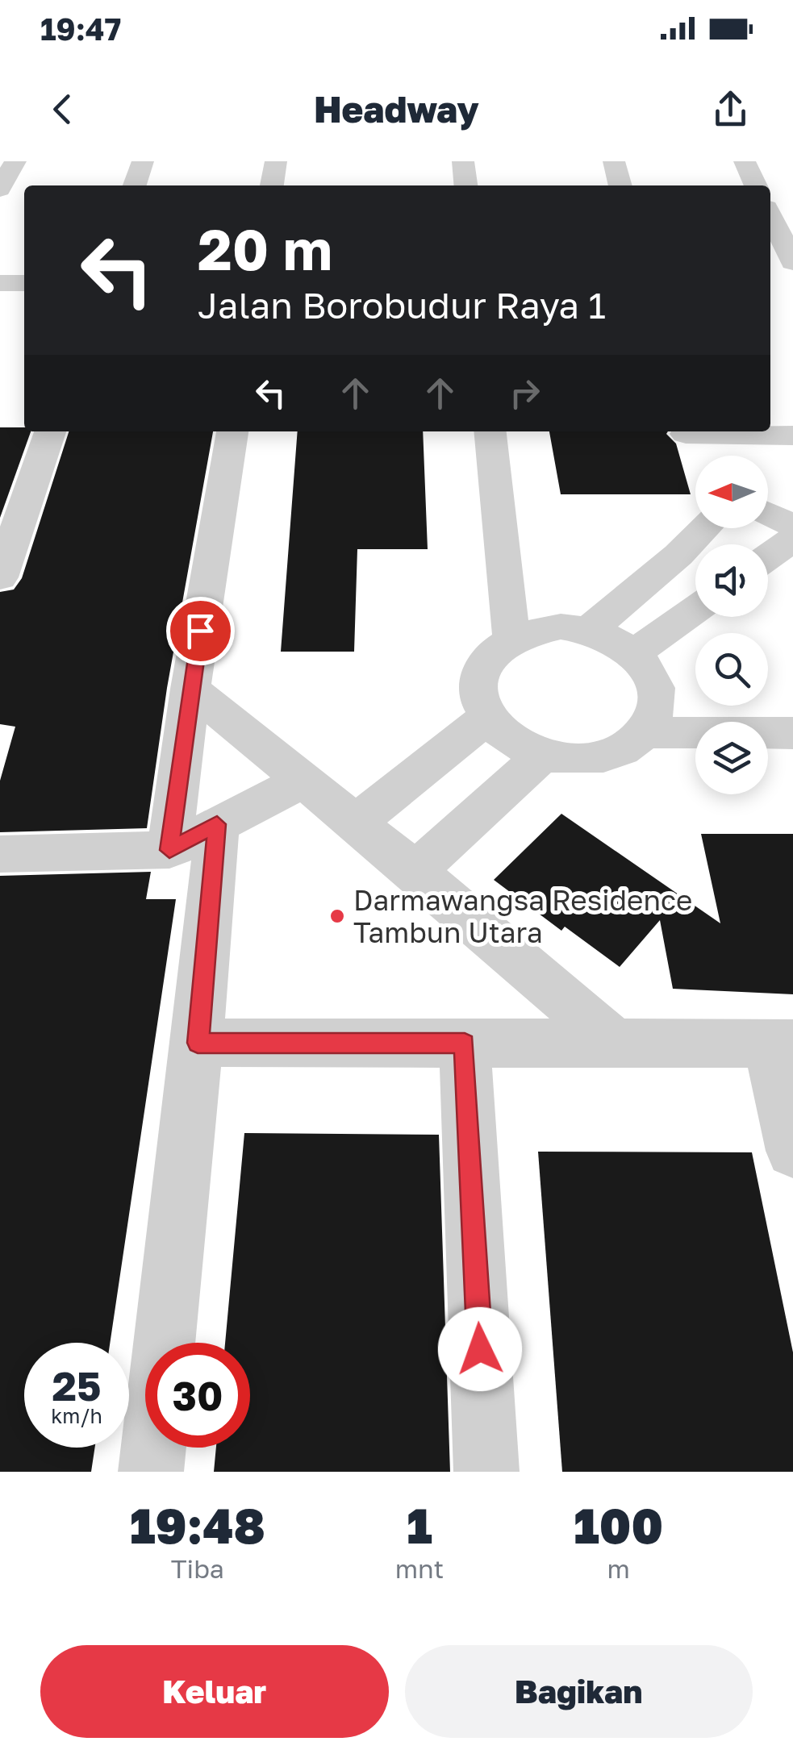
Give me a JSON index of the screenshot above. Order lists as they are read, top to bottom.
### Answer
{
  "places": ["Darmawangsa Residence Tambun Utara"],
  "north": "left",
  "page": {
    "status": "19:47",
    "header": "Headway",
    "turn": ["20 m", "Jalan Borobudur Raya 1"],
    "speed": "25 km/h",
    "limit": "30",
    "eta": [
      "19:48",
      "Tiba",
      "1",
      "mnt",
      "100",
      "m"
    ],
    "buttons": ["Keluar", "Bagikan"]
  }
}
